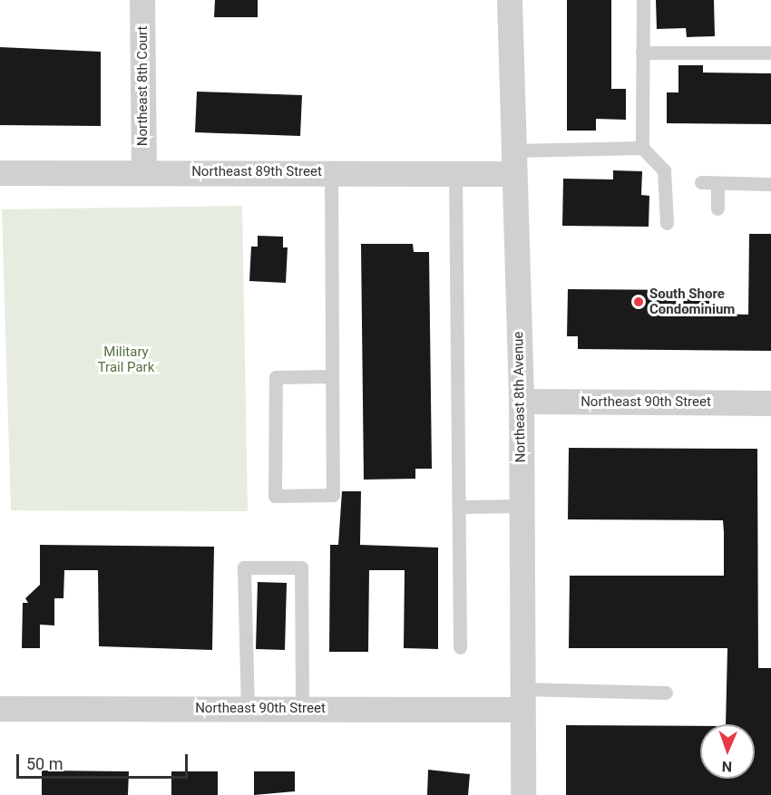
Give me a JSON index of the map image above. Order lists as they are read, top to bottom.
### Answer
{
  "streets": {
    "street": [
      "Northeast 8th Court",
      "Northeast 89th Street",
      "Northeast 8th Avenue",
      "Northeast 90th Street"
    ]
  },
  "crossings": [
    ["Northeast 8th Court", "Northeast 89th Street"],
    ["Northeast 89th Street", "Northeast 8th Avenue"],
    ["Northeast 8th Avenue", "Northeast 90th Street"]
  ],
  "parks": ["Military Trail Park"],
  "places": ["South Shore Condominium"],
  "scale_bar": "50 m",
  "north": "bottom"
}
